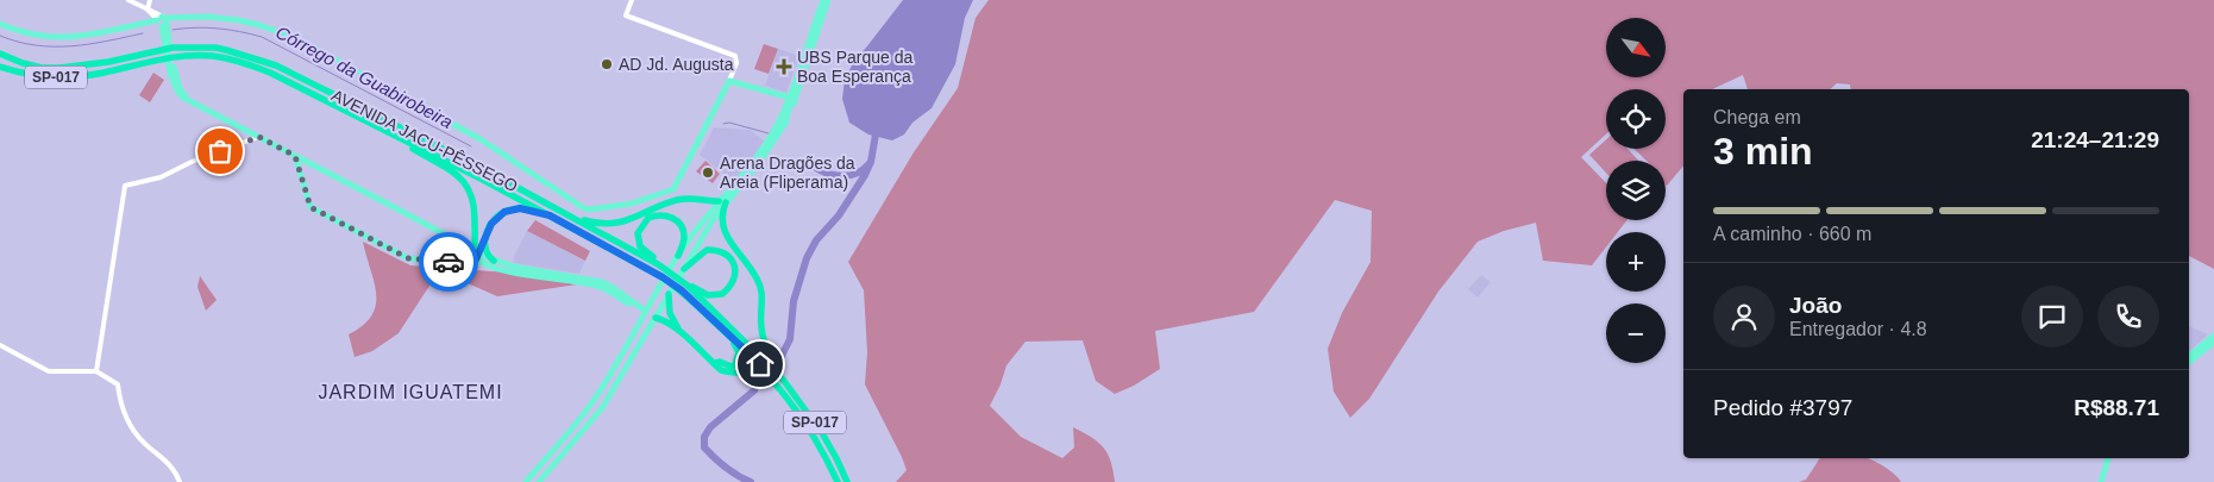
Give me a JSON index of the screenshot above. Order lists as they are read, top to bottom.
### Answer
{
  "streets": {
    "highway": ["SP-017", "AVENIDA JACU-PÊSSEGO"]
  },
  "districts": ["JARDIM IGUATEMI"],
  "water": ["Córrego da Guabirobeira"],
  "places": {
    "other": ["AD Jd. Augusta", "Arena Dragões da Areia (Fliperama)"],
    "health": ["UBS Parque da Boa Esperança"]
  },
  "north": "bottom right",
  "page": {
    "map_buttons": ["+", "−"],
    "heading": ["3 min", "Chega em", "21:24–21:29"],
    "panel": [
      "João",
      "Entregador · 4.8",
      "Pedido #3797",
      "R$88.71"
    ],
    "bar": "A caminho · 660 m"
  }
}
